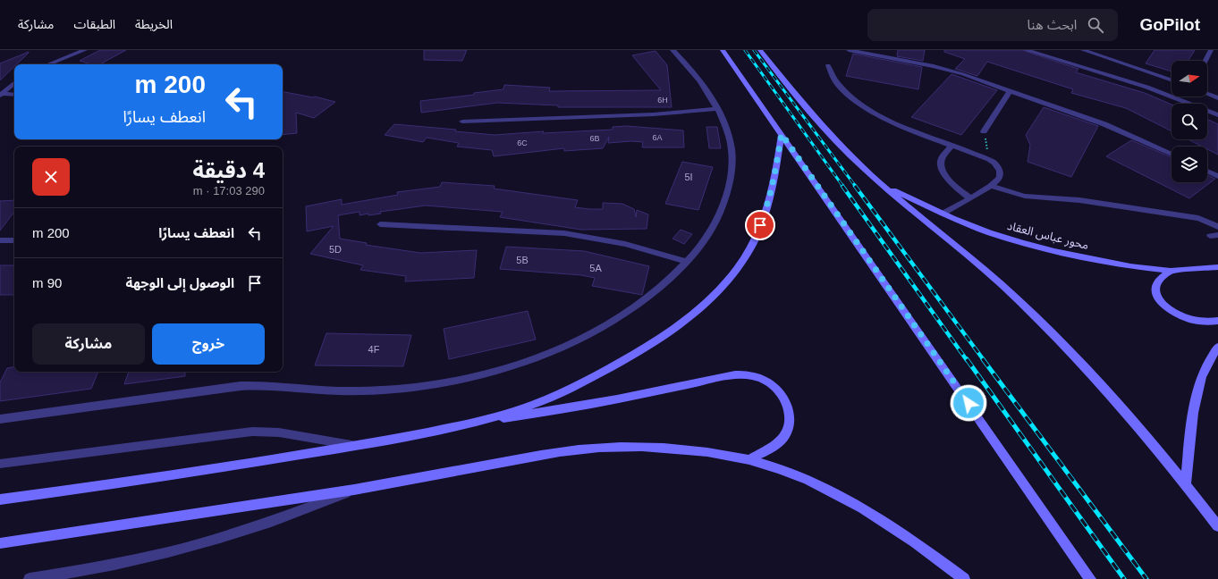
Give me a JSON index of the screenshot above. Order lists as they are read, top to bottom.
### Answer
{
  "streets": {
    "main road": ["محور عباس العقاد"]
  },
  "house_numbers": [
    "6H",
    "6A",
    "6B",
    "6C",
    "5I",
    "5D",
    "5B",
    "5A",
    "4F"
  ],
  "north": "right",
  "page": {
    "header": "GoPilot",
    "search": "ابحث هنا",
    "nav": ["الخريطة", "الطبقات", "مشاركة"],
    "turn": ["200 m", "انعطف يسارًا"],
    "heading": ["4 دقيقة", "290 m · 17:03"],
    "list": [
      {
        "name": "انعطف يسارًا",
        "value": "200 m"
      },
      {
        "name": "الوصول إلى الوجهة",
        "value": "90 m"
      }
    ],
    "buttons": ["خروج", "مشاركة"]
  }
}
